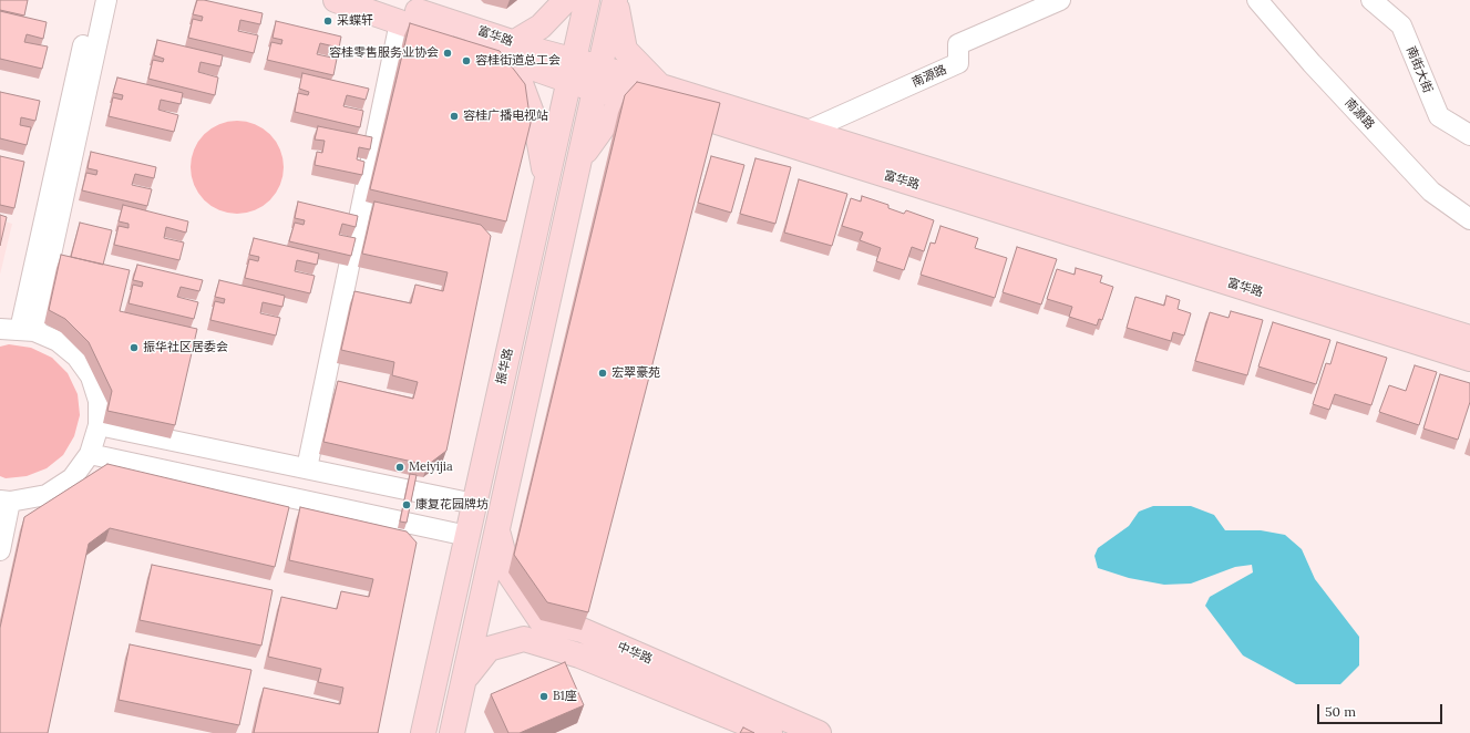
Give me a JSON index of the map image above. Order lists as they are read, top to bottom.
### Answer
{
  "streets": {
    "street": [
      "富华路",
      "南街大街",
      "南源路",
      "振华路",
      "中华路"
    ]
  },
  "crossings": [
    ["富华路", "南源路"],
    ["富华路", "振华路"]
  ],
  "places": [
    "采蝶轩",
    "容桂零售服务业协会",
    "容桂街道总工会",
    "容桂广播电视站",
    "振华社区居委会",
    "宏翠豪苑",
    "Meiyijia",
    "康复花园牌坊",
    "B1座"
  ],
  "scale_bar": "50 m"
}
